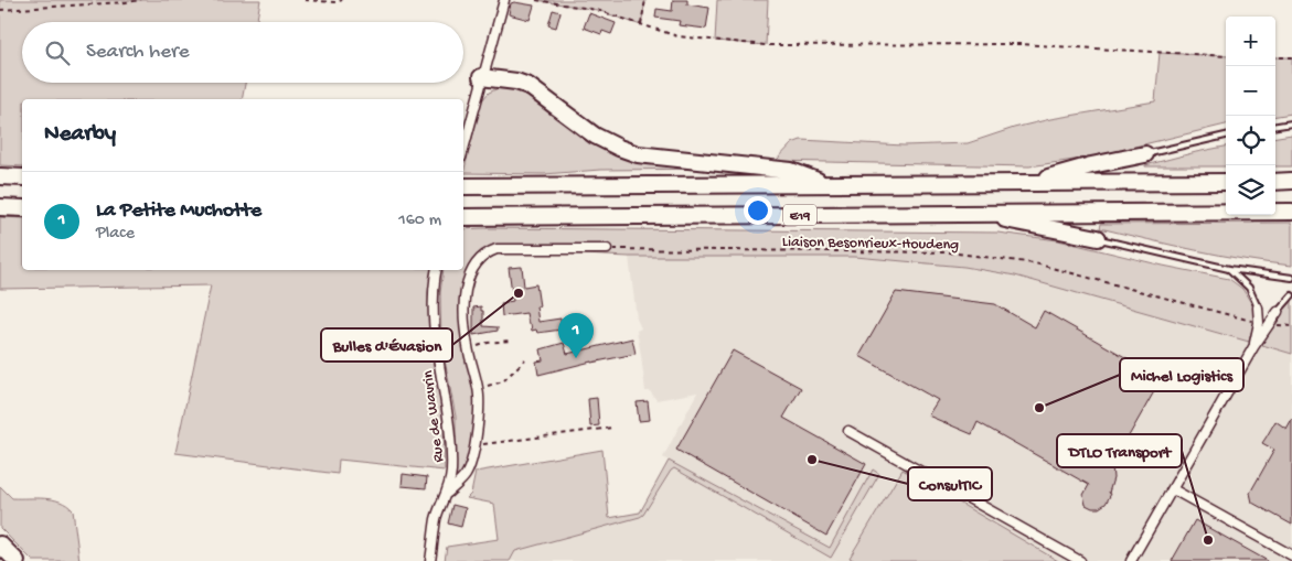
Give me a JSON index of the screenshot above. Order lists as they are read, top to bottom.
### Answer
{
  "streets": {
    "highway": ["E19"],
    "street": ["Rue de Wavrin"],
    "path": ["Liaison Besonrieux-Houdeng"]
  },
  "places": [
    "Bulles d'Évasion",
    "Michel Logistics",
    "ConsulTIC",
    "DTLO Transport"
  ],
  "page": {
    "map_buttons": ["+", "−"],
    "search": "Search here",
    "heading": "Nearby",
    "list": [
      {
        "mark": "1",
        "name": "La Petite Muchotte",
        "note": "Place",
        "value": "160 m"
      }
    ],
    "pins": "1"
  }
}
